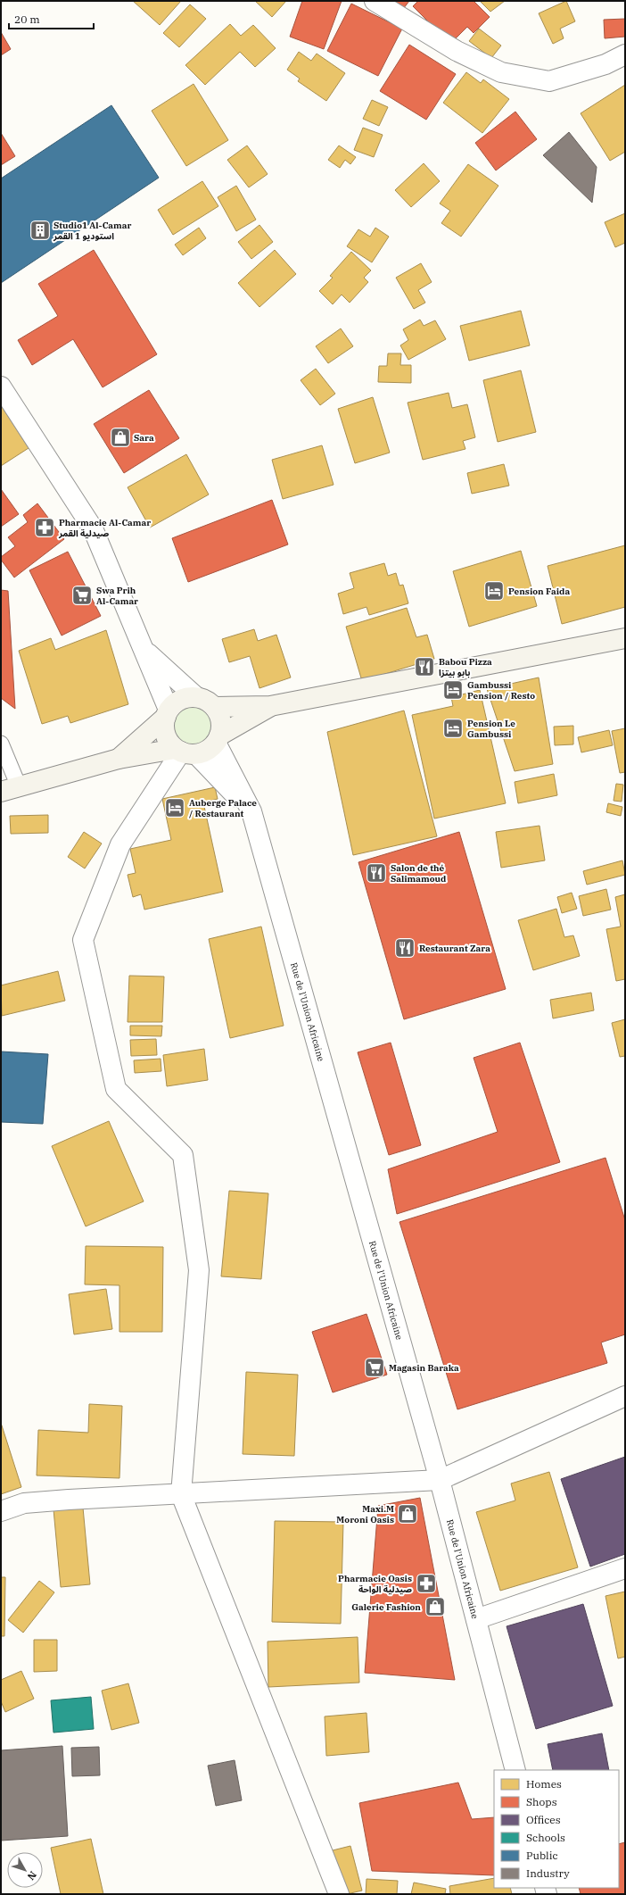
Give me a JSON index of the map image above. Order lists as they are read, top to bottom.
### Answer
{
  "streets": {
    "street": ["Rue de l'Union Africaine"]
  },
  "places": {
    "building": ["Studio1 Al-Camar استوديو 1 القمر"],
    "shop": ["Sara", "Maxi.M Moroni Oasis", "Galerie Fashion"],
    "pharmacy": ["Pharmacie Al-Camar صيدلية القمر", "Pharmacie Oasis صيدلية الواحة"],
    "hotel": [
      "Pension Faida",
      "Gambussi Pension / Resto",
      "Pension Le Gambussi",
      "Auberge Palace / Restaurant"
    ],
    "supermarket": ["Swa Prih Al-Camar", "Magasin Baraka"],
    "restaurant": ["Babou Pizza بابو بيتزا", "Salon de thé Salimamoud", "Restaurant Zara"]
  },
  "legend": [
    "Homes",
    "Shops",
    "Offices",
    "Schools",
    "Public",
    "Industry"
  ],
  "scale_bar": "20 m",
  "north": "bottom right"
}
